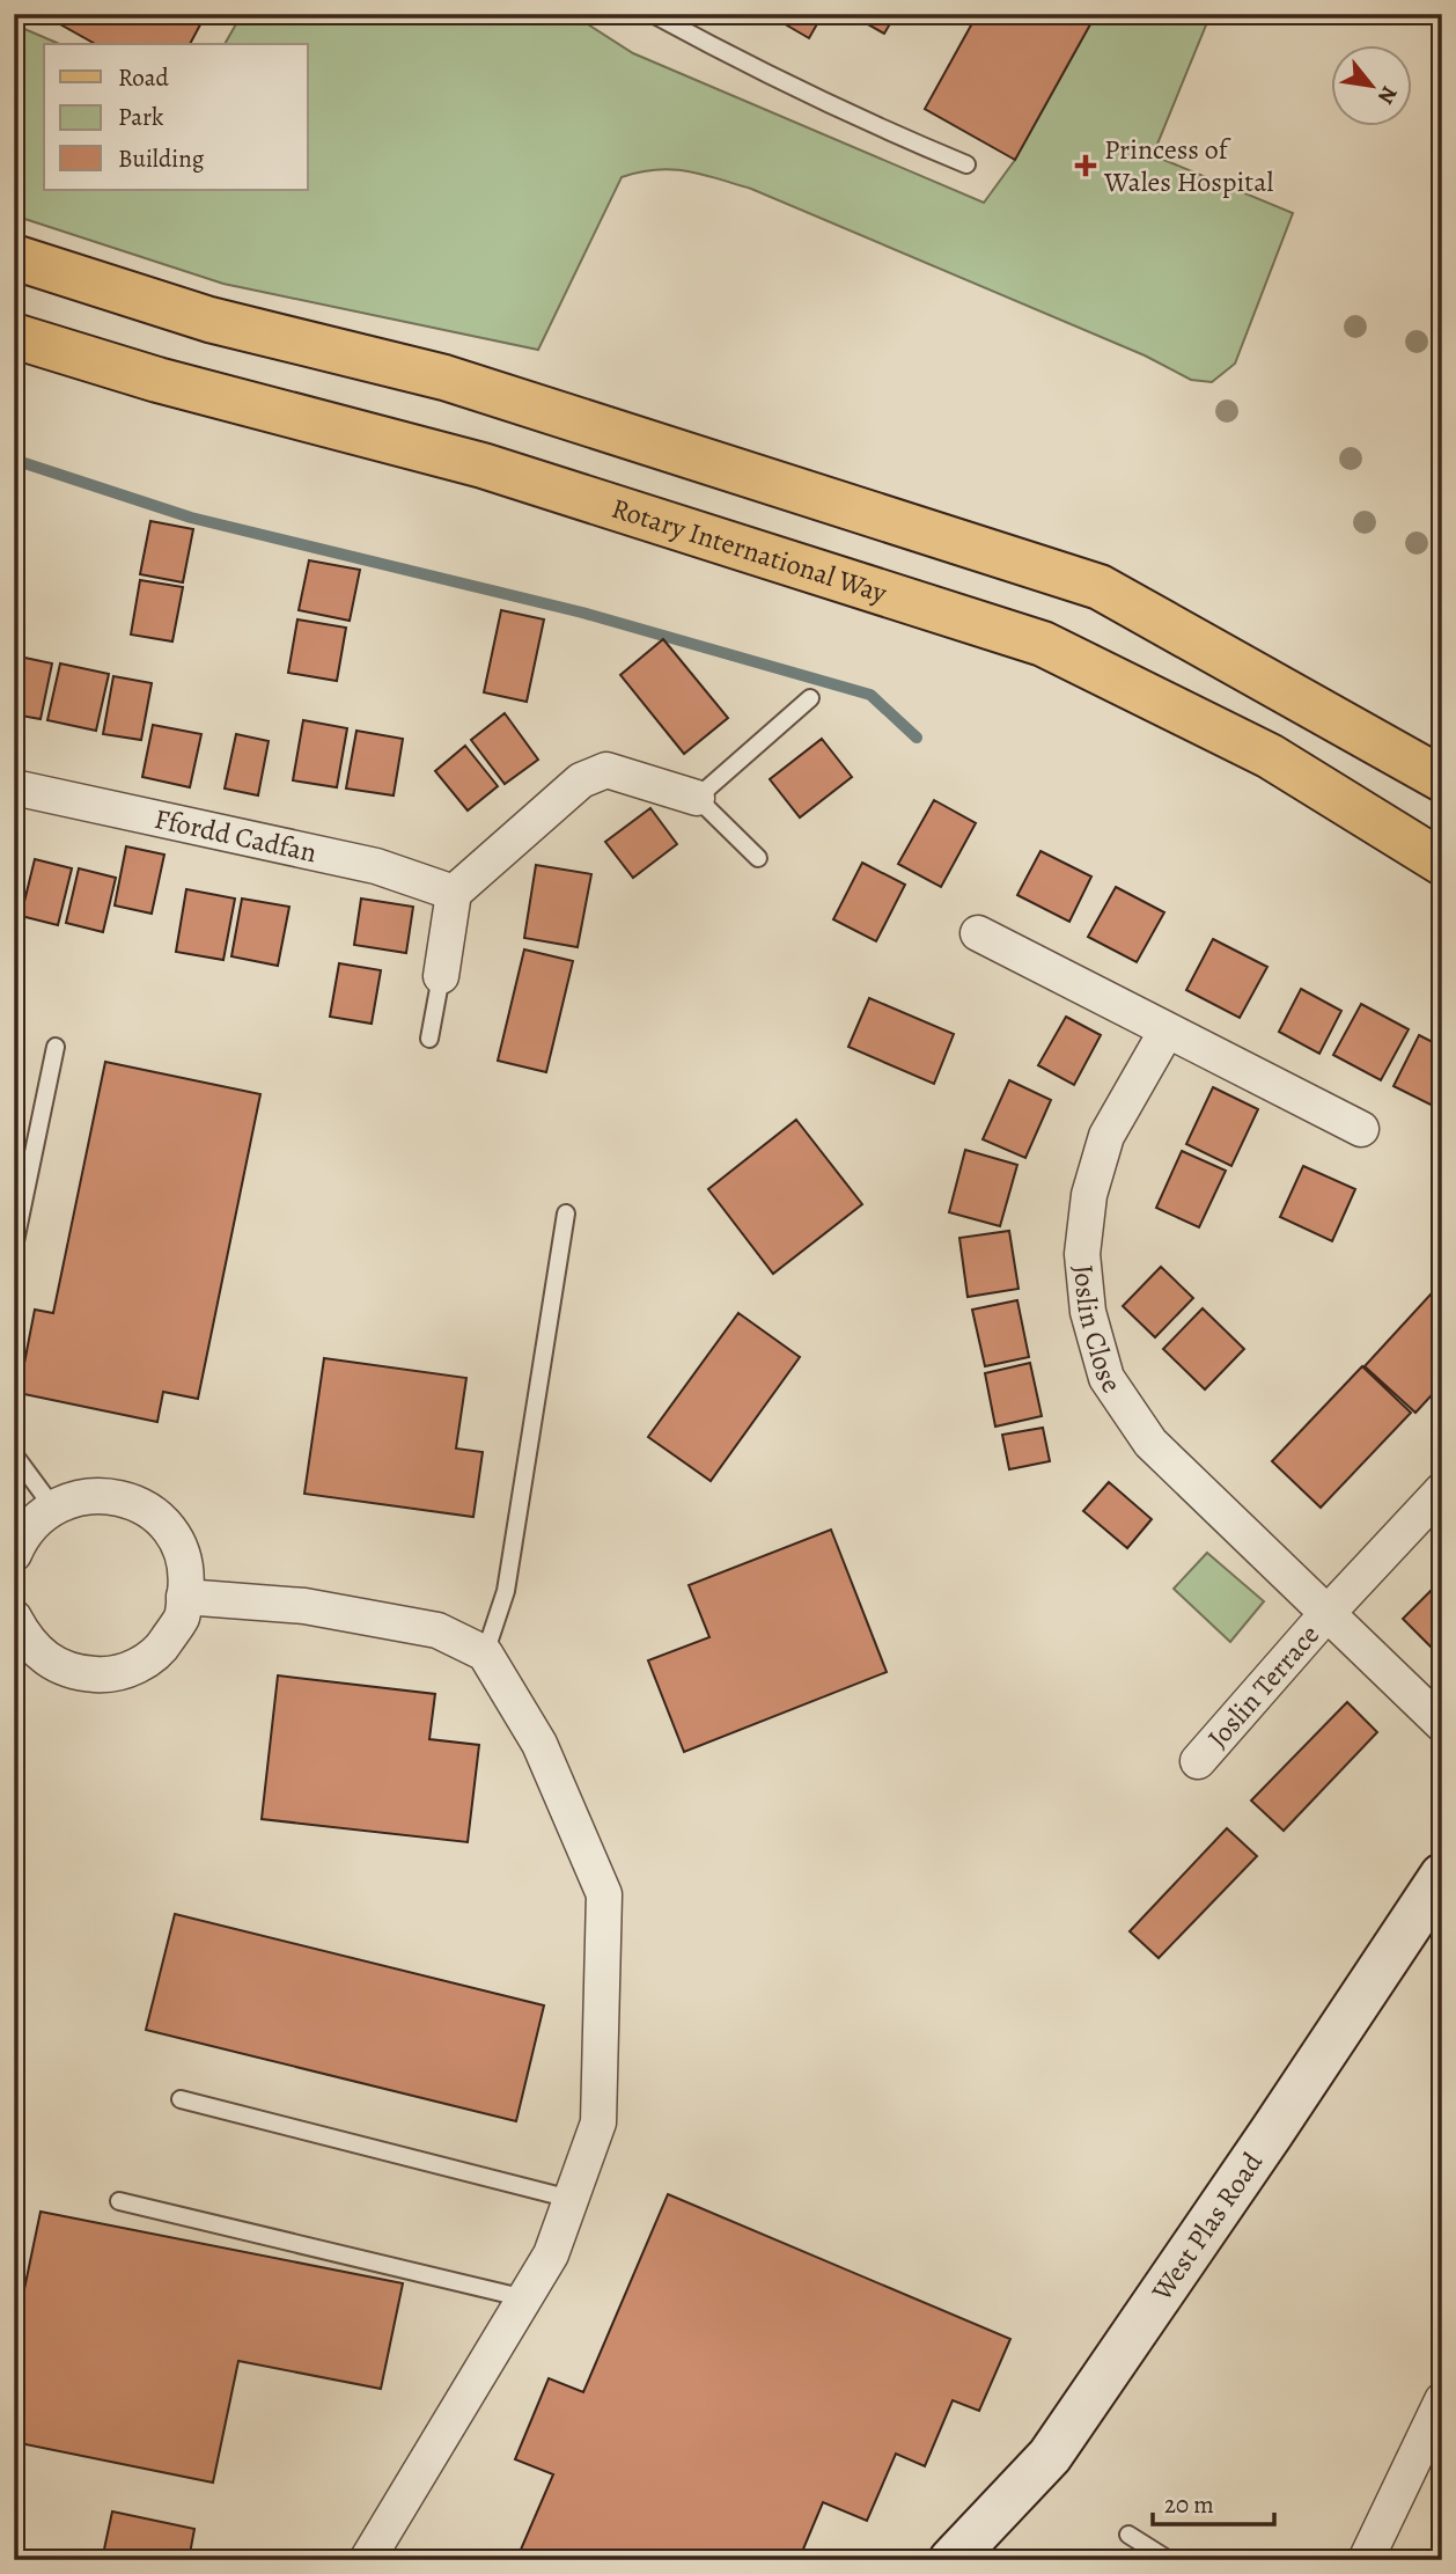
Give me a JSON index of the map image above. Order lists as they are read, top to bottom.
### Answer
{
  "streets": {
    "main road": ["Rotary International Way"],
    "street": [
      "Ffordd Cadfan",
      "Joslin Close",
      "Joslin Terrace",
      "West Plas Road"
    ]
  },
  "crossings": [
    ["Joslin Close", "Joslin Terrace"]
  ],
  "places": {
    "health": ["Princess of Wales Hospital"]
  },
  "legend": ["Road", "Park", "Building"],
  "scale_bar": "20 m",
  "north": "bottom right"
}
